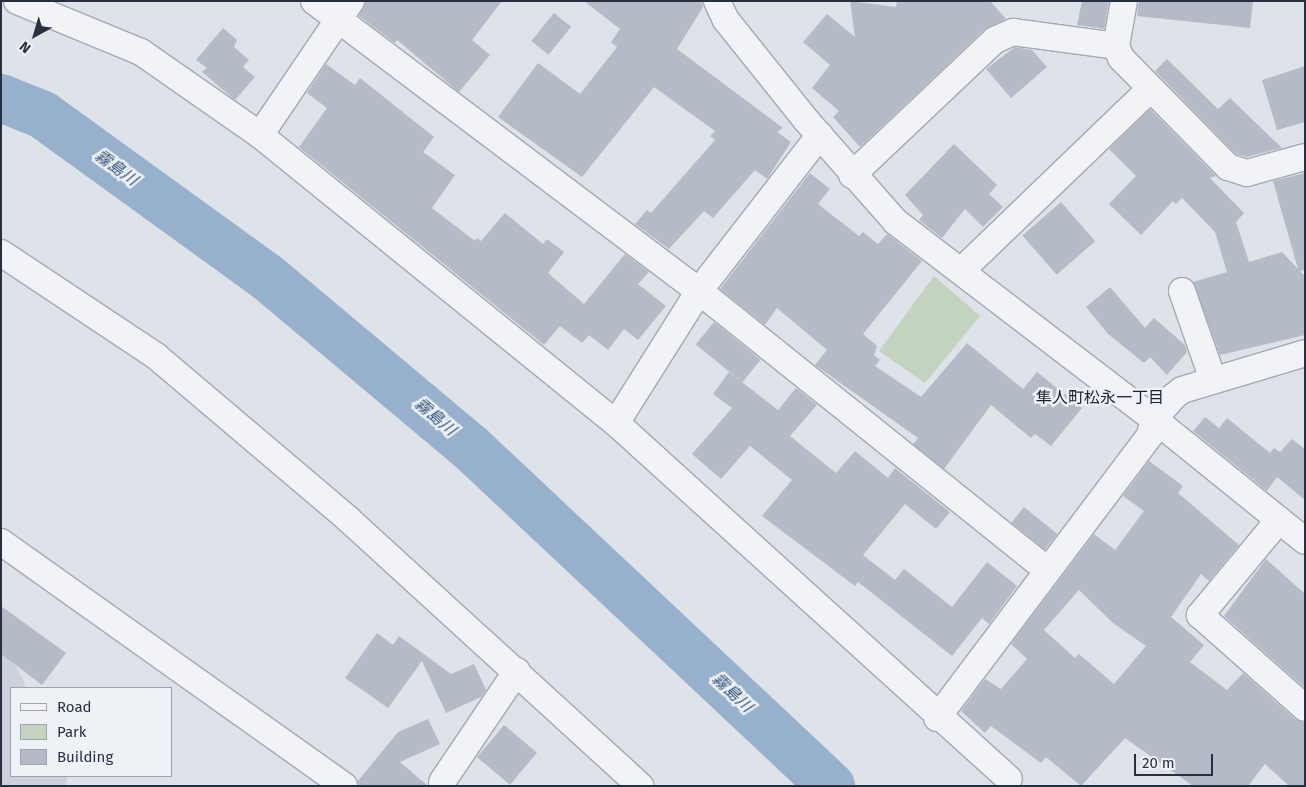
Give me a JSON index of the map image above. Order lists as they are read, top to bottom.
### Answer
{
  "districts": ["隼人町松永一丁目"],
  "water": ["霧島川"],
  "legend": ["Road", "Park", "Building"],
  "scale_bar": "20 m",
  "north": "bottom left"
}
